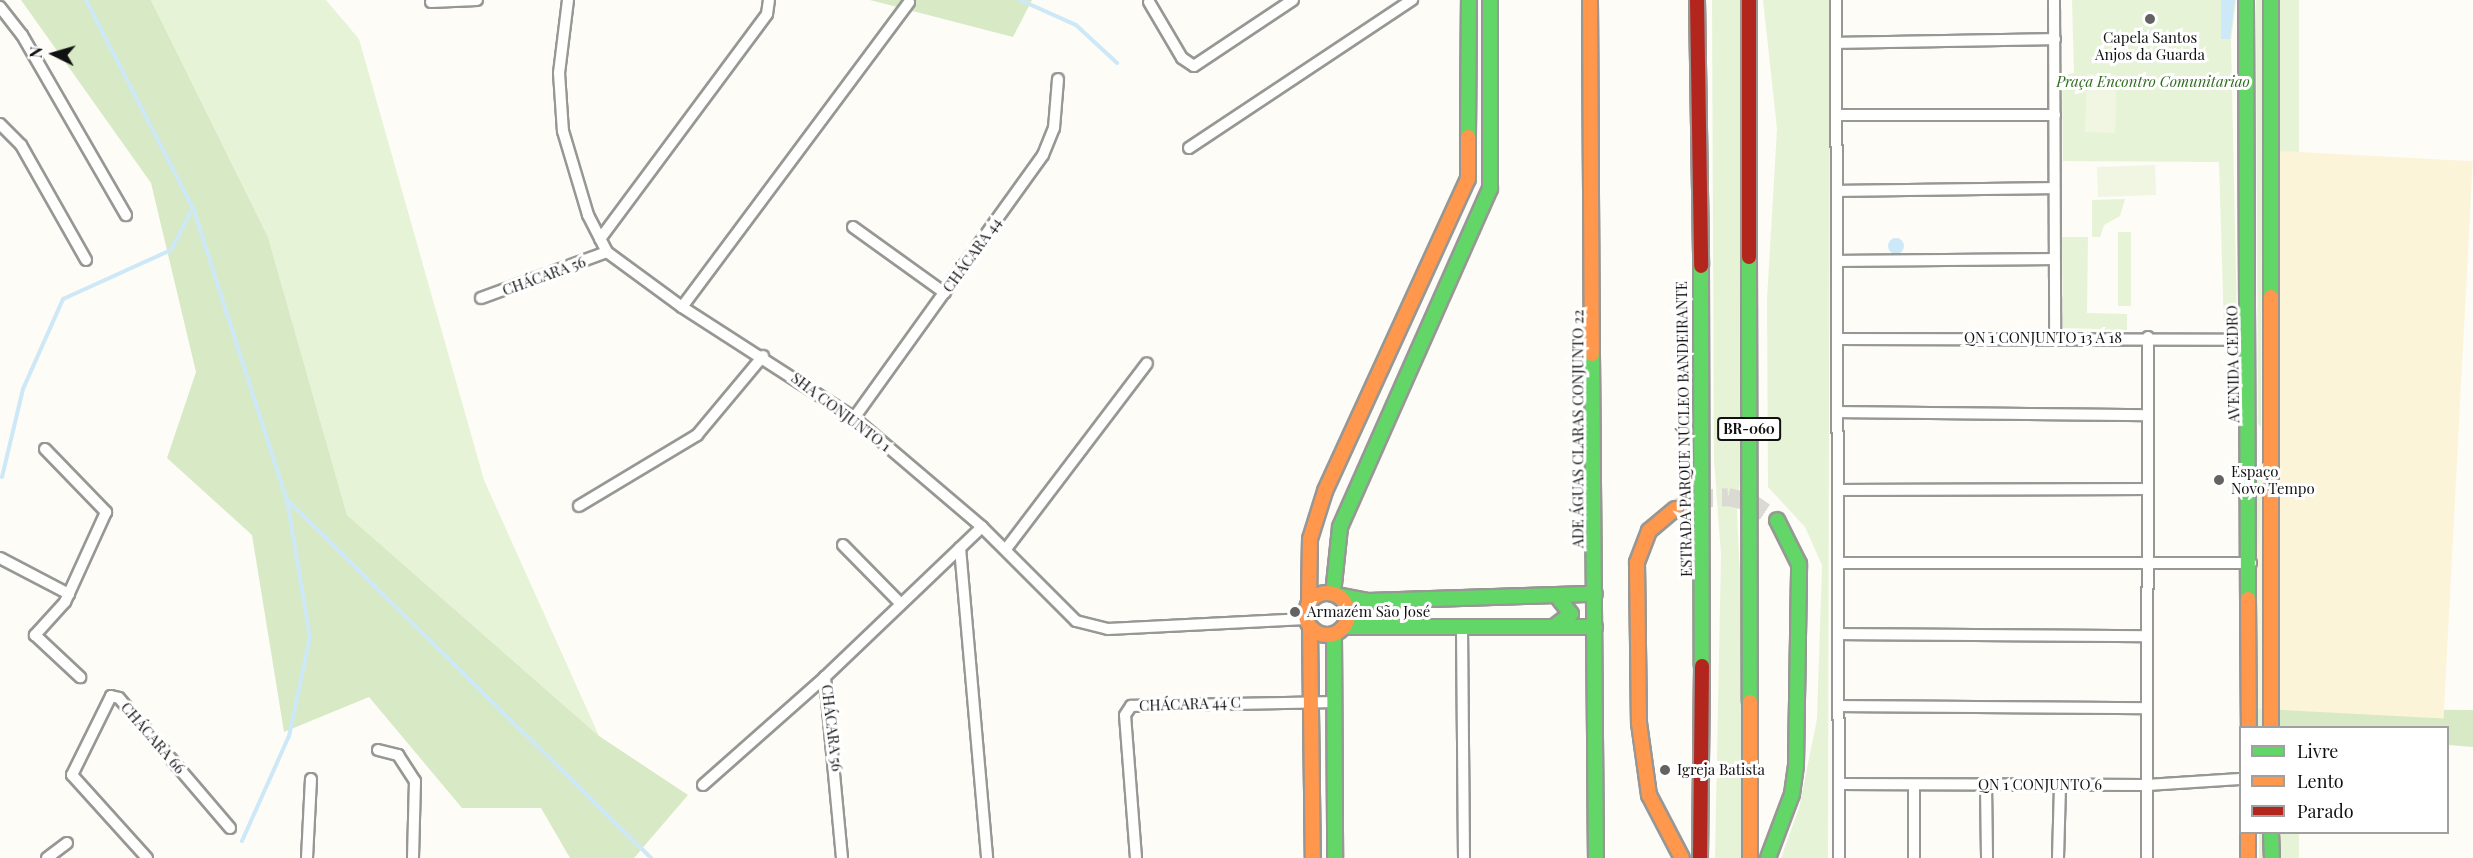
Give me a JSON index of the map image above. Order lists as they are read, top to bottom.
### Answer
{
  "streets": {
    "main road": [
      "AVENIDA CEDRO",
      "ADE ÁGUAS CLARAS CONJUNTO 22",
      "ESTRADA PARQUE NÚCLEO BANDEIRANTE",
      "BR-060"
    ],
    "street": [
      "CHÁCARA 44",
      "CHÁCARA 56",
      "QN 1 CONJUNTO 13 A 18",
      "SHA CONJUNTO 1",
      "CHÁCARA 44 C",
      "CHÁCARA 66",
      "QN 1 CONJUNTO 6"
    ]
  },
  "crossings": [
    ["CHÁCARA 44", "SHA CONJUNTO 1"],
    ["CHÁCARA 56", "SHA CONJUNTO 1"],
    ["QN 1 CONJUNTO 13 A 18", "AVENIDA CEDRO"]
  ],
  "parks": ["Praça Encontro Comunitariao"],
  "places": [
    "Capela Santos Anjos da Guarda",
    "Espaço Novo Tempo",
    "Armazém São José",
    "Igreja Batista"
  ],
  "legend": ["Livre", "Lento", "Parado"],
  "north": "left"
}
